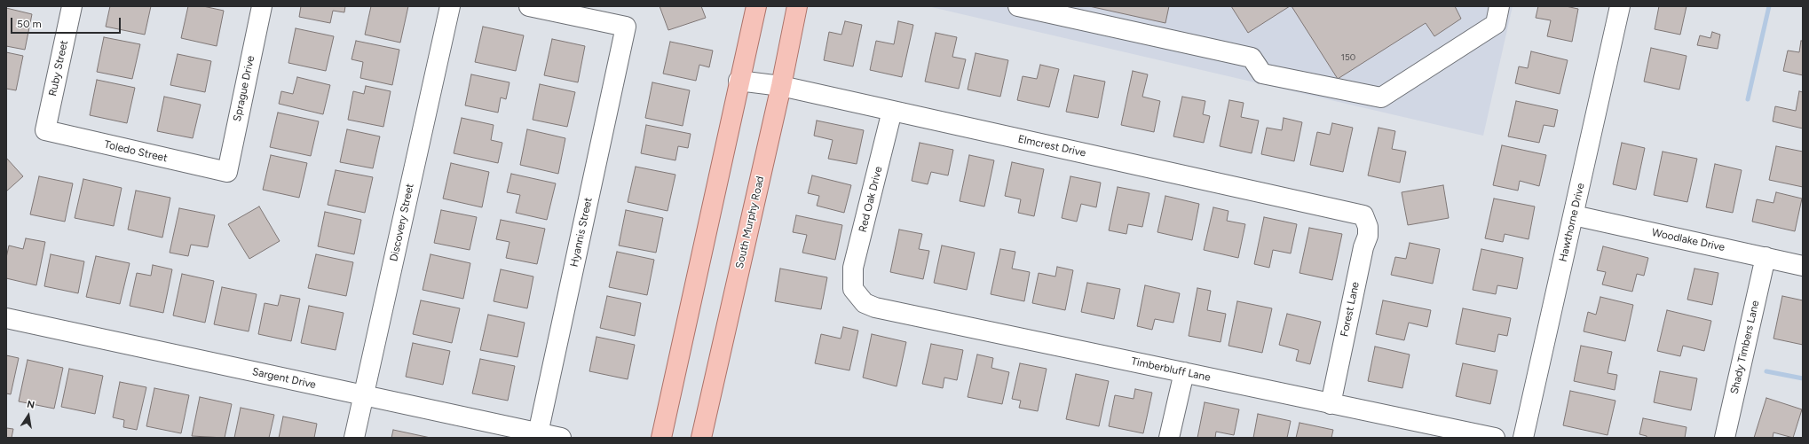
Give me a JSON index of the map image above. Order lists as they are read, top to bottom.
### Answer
{
  "streets": {
    "main road": ["South Murphy Road"],
    "street": [
      "Ruby Street",
      "Sprague Drive",
      "Elmcrest Drive",
      "Toledo Street",
      "Red Oak Drive",
      "Discovery Street",
      "Hawthorne Drive",
      "Hyannis Street",
      "Woodlake Drive",
      "Forest Lane",
      "Shady Timbers Lane",
      "Timberbluff Lane",
      "Sargent Drive"
    ]
  },
  "crossings": [
    ["Ruby Street", "Toledo Street"],
    ["Sprague Drive", "Toledo Street"],
    ["Elmcrest Drive", "Red Oak Drive"],
    ["Elmcrest Drive", "South Murphy Road"],
    ["Elmcrest Drive", "Forest Lane"],
    ["Red Oak Drive", "Timberbluff Lane"],
    ["Discovery Street", "Sargent Drive"],
    ["Hawthorne Drive", "Woodlake Drive"],
    ["Hyannis Street", "Sargent Drive"],
    ["Woodlake Drive", "Shady Timbers Lane"],
    ["Forest Lane", "Timberbluff Lane"]
  ],
  "house_numbers": ["150"],
  "scale_bar": "50 m",
  "north": "top"
}
